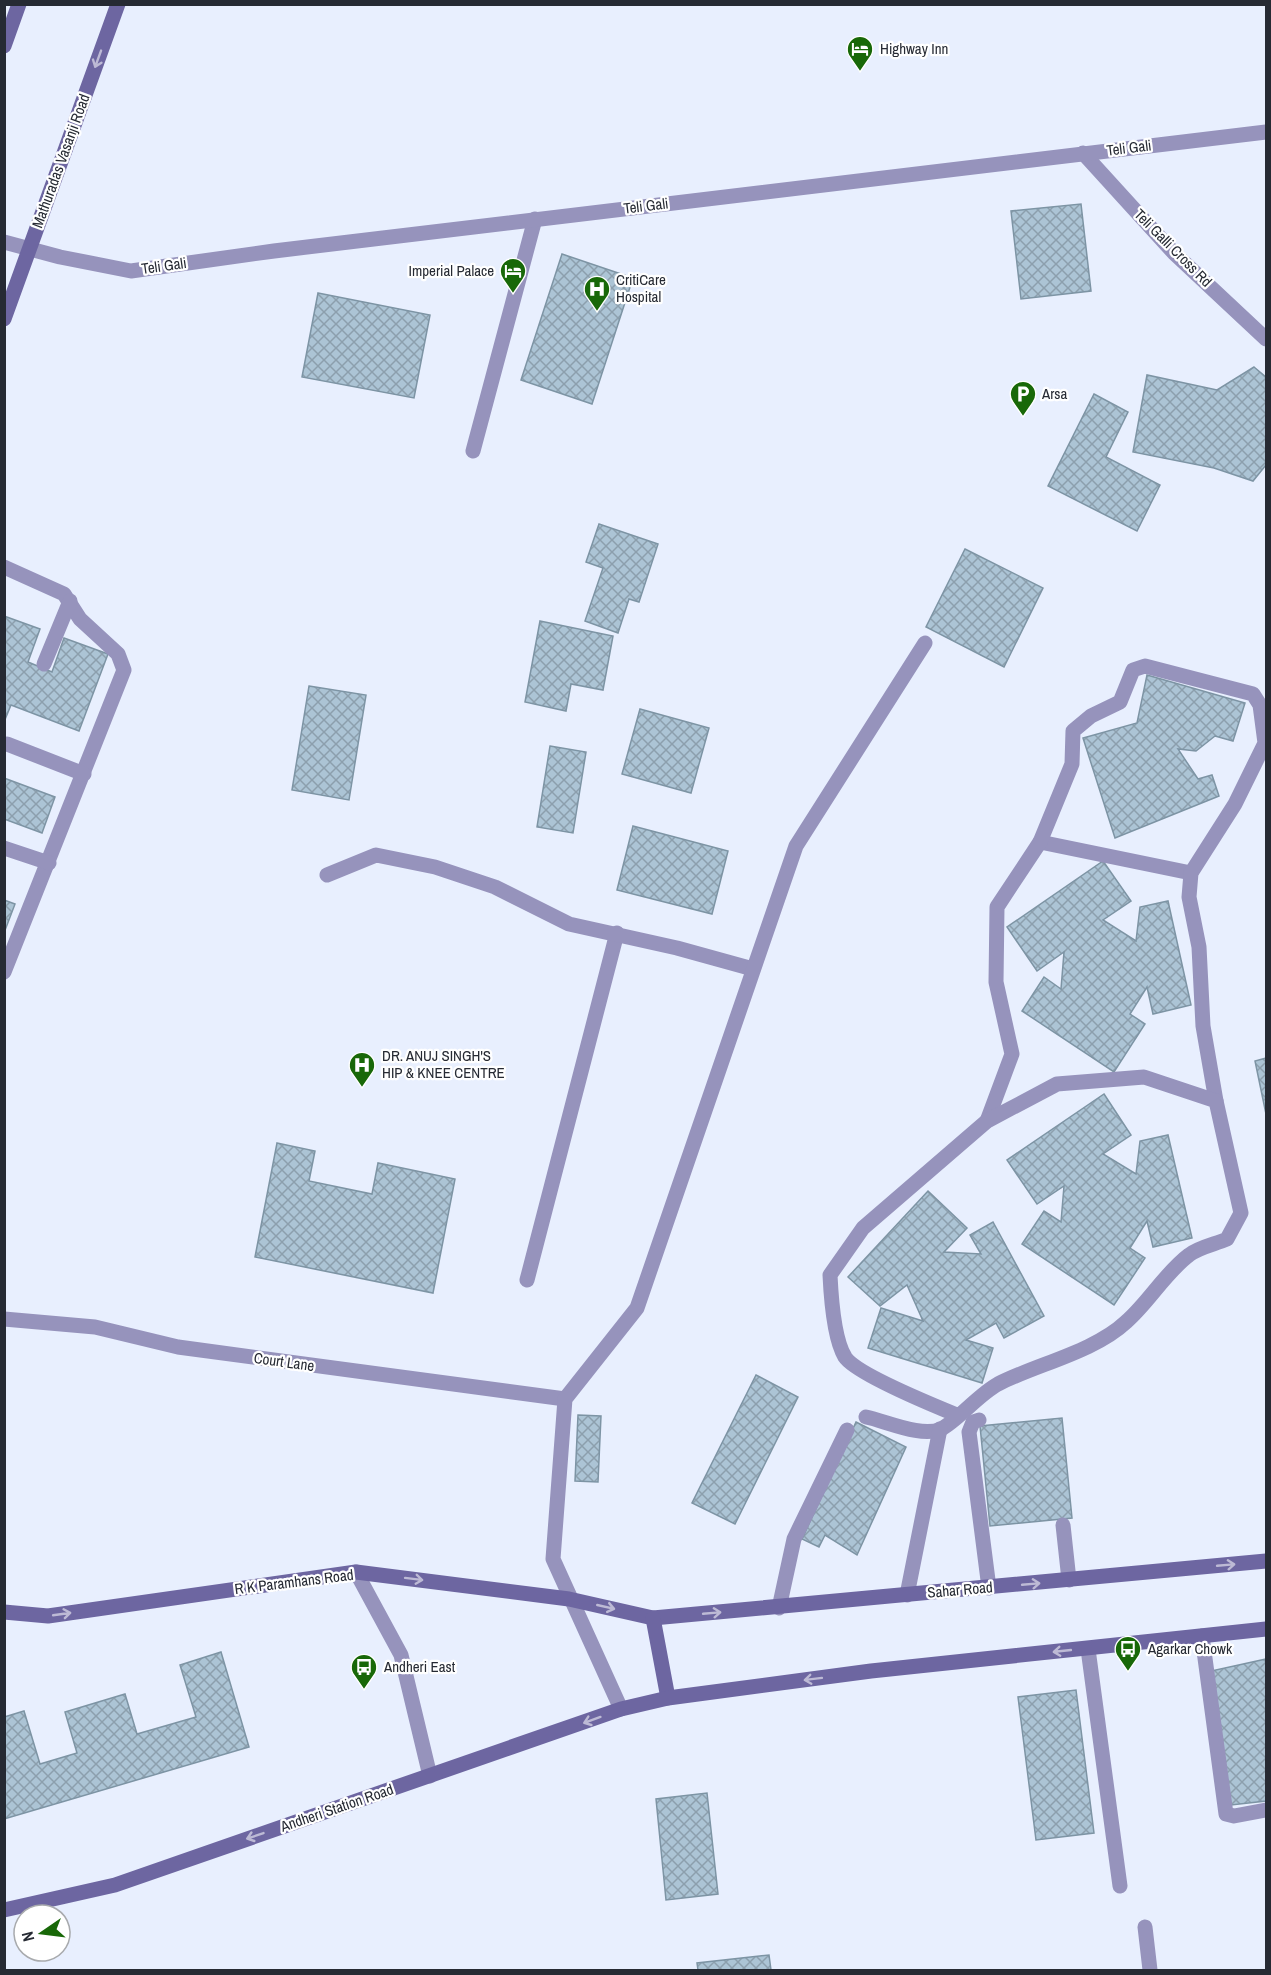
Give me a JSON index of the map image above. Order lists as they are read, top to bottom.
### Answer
{
  "streets": {
    "main road": [
      "Mathuradas Vasanji Road",
      "R K Paramhans Road",
      "Sahar Road",
      "Andheri Station Road"
    ],
    "street": ["Teli Gali", "Teli Galli Cross Rd", "Court Lane"]
  },
  "crossings": [
    ["Teli Gali", "Mathuradas Vasanji Road"],
    ["Teli Gali", "Teli Galli Cross Rd"],
    ["R K Paramhans Road", "Sahar Road"]
  ],
  "one_way": ["Mathuradas Vasanji Road", "R K Paramhans Road", "Andheri Station Road"],
  "places": {
    "hotel": ["Highway Inn", "Imperial Palace"],
    "hospital": ["CritiCare Hospital", "DR. ANUJ SINGH'S HIP & KNEE CENTRE"],
    "parking": ["Arsa"],
    "bus stop": ["Agarkar Chowk", "Andheri East"]
  },
  "north": "left"
}
